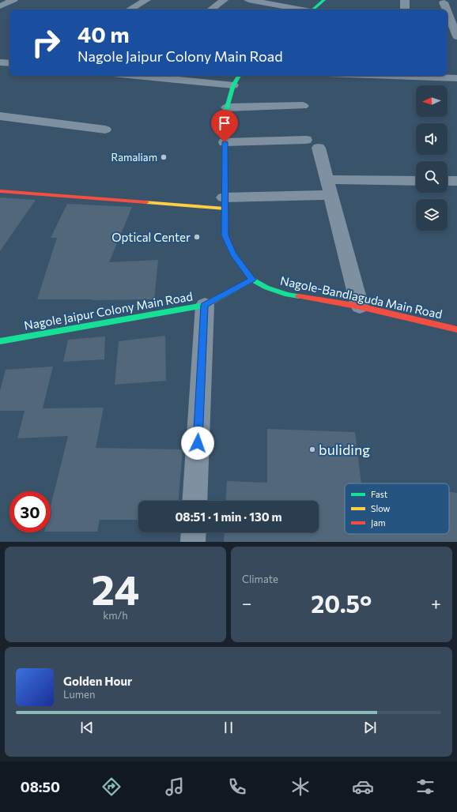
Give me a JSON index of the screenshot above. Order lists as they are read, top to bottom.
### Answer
{
  "streets": {
    "street": ["Nagole-Bandlaguda Main Road", "Nagole Jaipur Colony Main Road"]
  },
  "crossings": [
    ["Nagole-Bandlaguda Main Road", "Nagole Jaipur Colony Main Road"]
  ],
  "places": ["Ramaliam", "Optical Center", "buliding"],
  "legend": ["Fast", "Slow", "Jam"],
  "north": "left",
  "page": {
    "turn": ["40 m", "Nagole Jaipur Colony Main Road"],
    "limit": "30",
    "trip": "08:51 · 1 min · 130 m",
    "tile": [
      ["24", "km/h"],
      "Climate"
    ],
    "heat": ["−", "20.5°", "+"],
    "song": ["Golden Hour", "Lumen"],
    "tabs": "08:50"
  }
}
